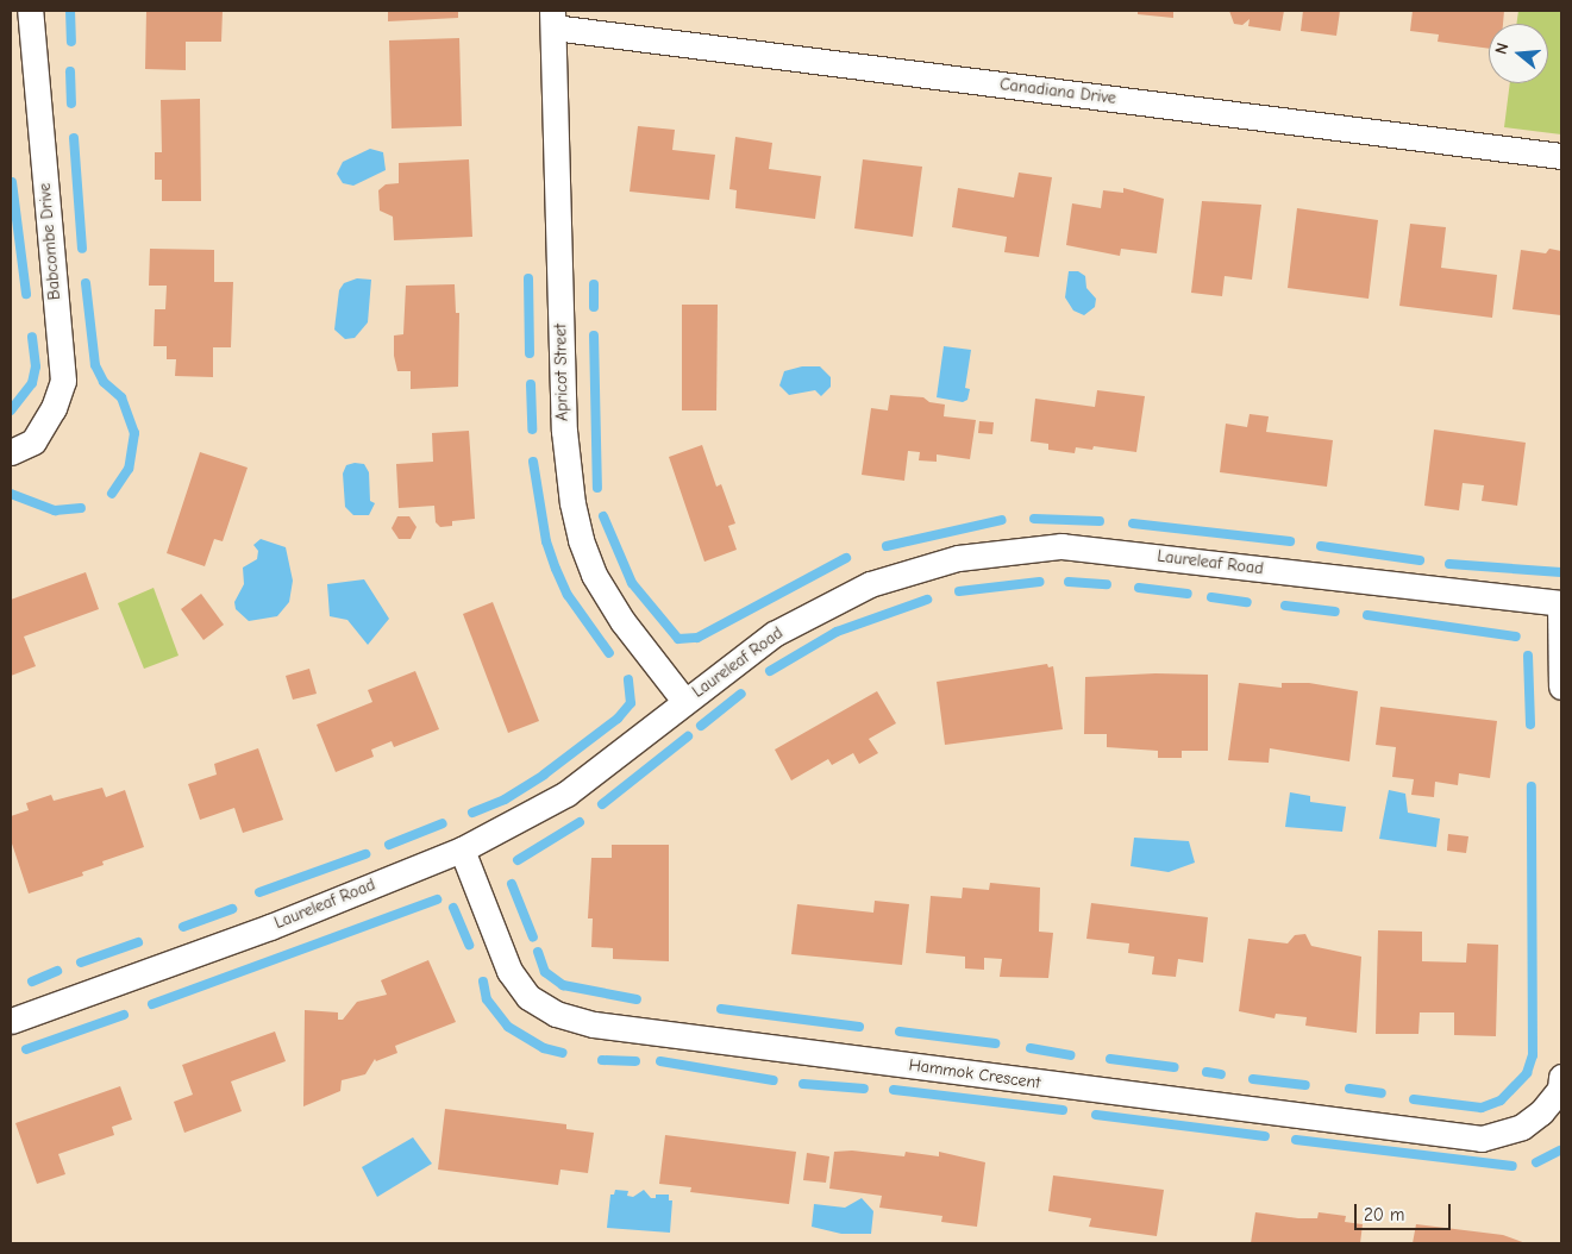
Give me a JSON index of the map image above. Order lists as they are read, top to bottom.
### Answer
{
  "streets": {
    "street": [
      "Canadiana Drive",
      "Babcombe Drive",
      "Apricot Street",
      "Laureleaf Road",
      "Hammok Crescent"
    ]
  },
  "crossings": [
    ["Canadiana Drive", "Apricot Street"],
    ["Apricot Street", "Laureleaf Road"],
    ["Laureleaf Road", "Hammok Crescent"]
  ],
  "scale_bar": "20 m",
  "north": "left"
}
